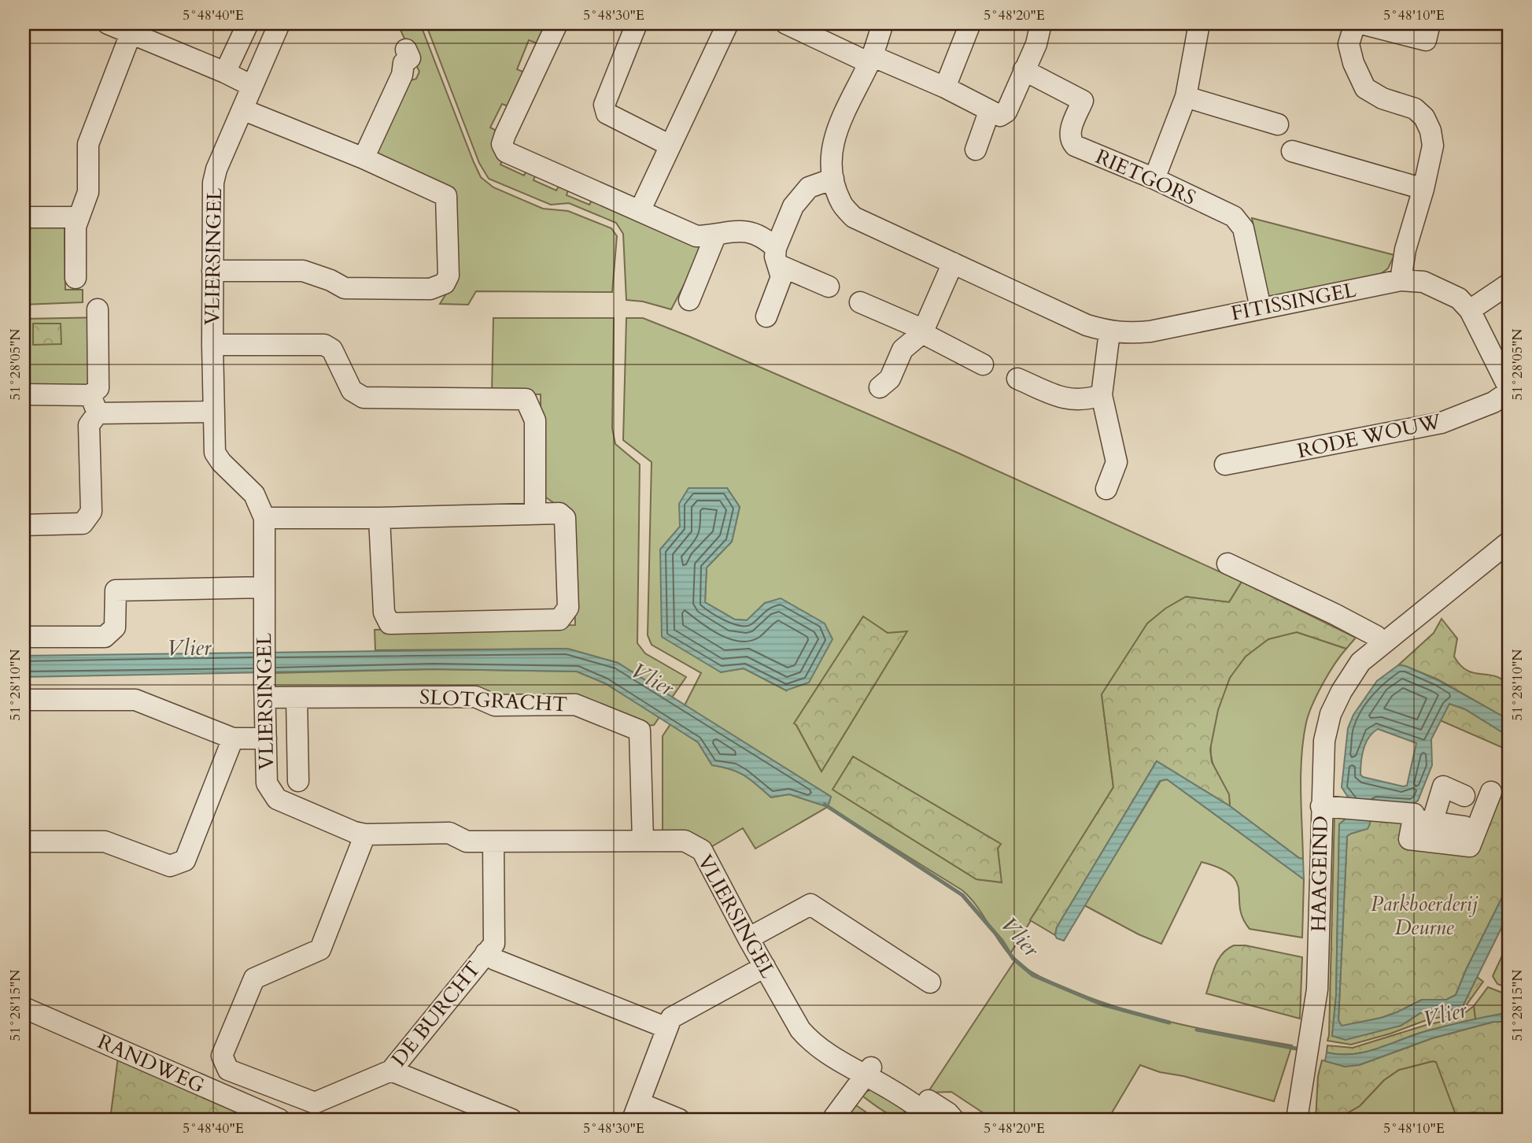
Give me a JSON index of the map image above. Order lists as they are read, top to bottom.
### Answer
{
  "streets": {
    "street": [
      "RIETGORS",
      "VLIERSINGEL",
      "FITISSINGEL",
      "RODE WOUW",
      "SLOTGRACHT",
      "HAAGEIND",
      "DE BURCHT",
      "RANDWEG"
    ]
  },
  "crossings": [
    ["RIETGORS", "FITISSINGEL"],
    ["VLIERSINGEL", "SLOTGRACHT"],
    ["VLIERSINGEL", "DE BURCHT"]
  ],
  "water": ["Vlier"],
  "parks": ["Parkboerderij Deurne"],
  "coordinates": [
    "5°48'40\"E",
    "5°48'30\"E",
    "5°48'20\"E",
    "5°48'10\"E",
    "51°28'05\"N",
    "51°28'10\"N",
    "51°28'15\"N"
  ]
}
